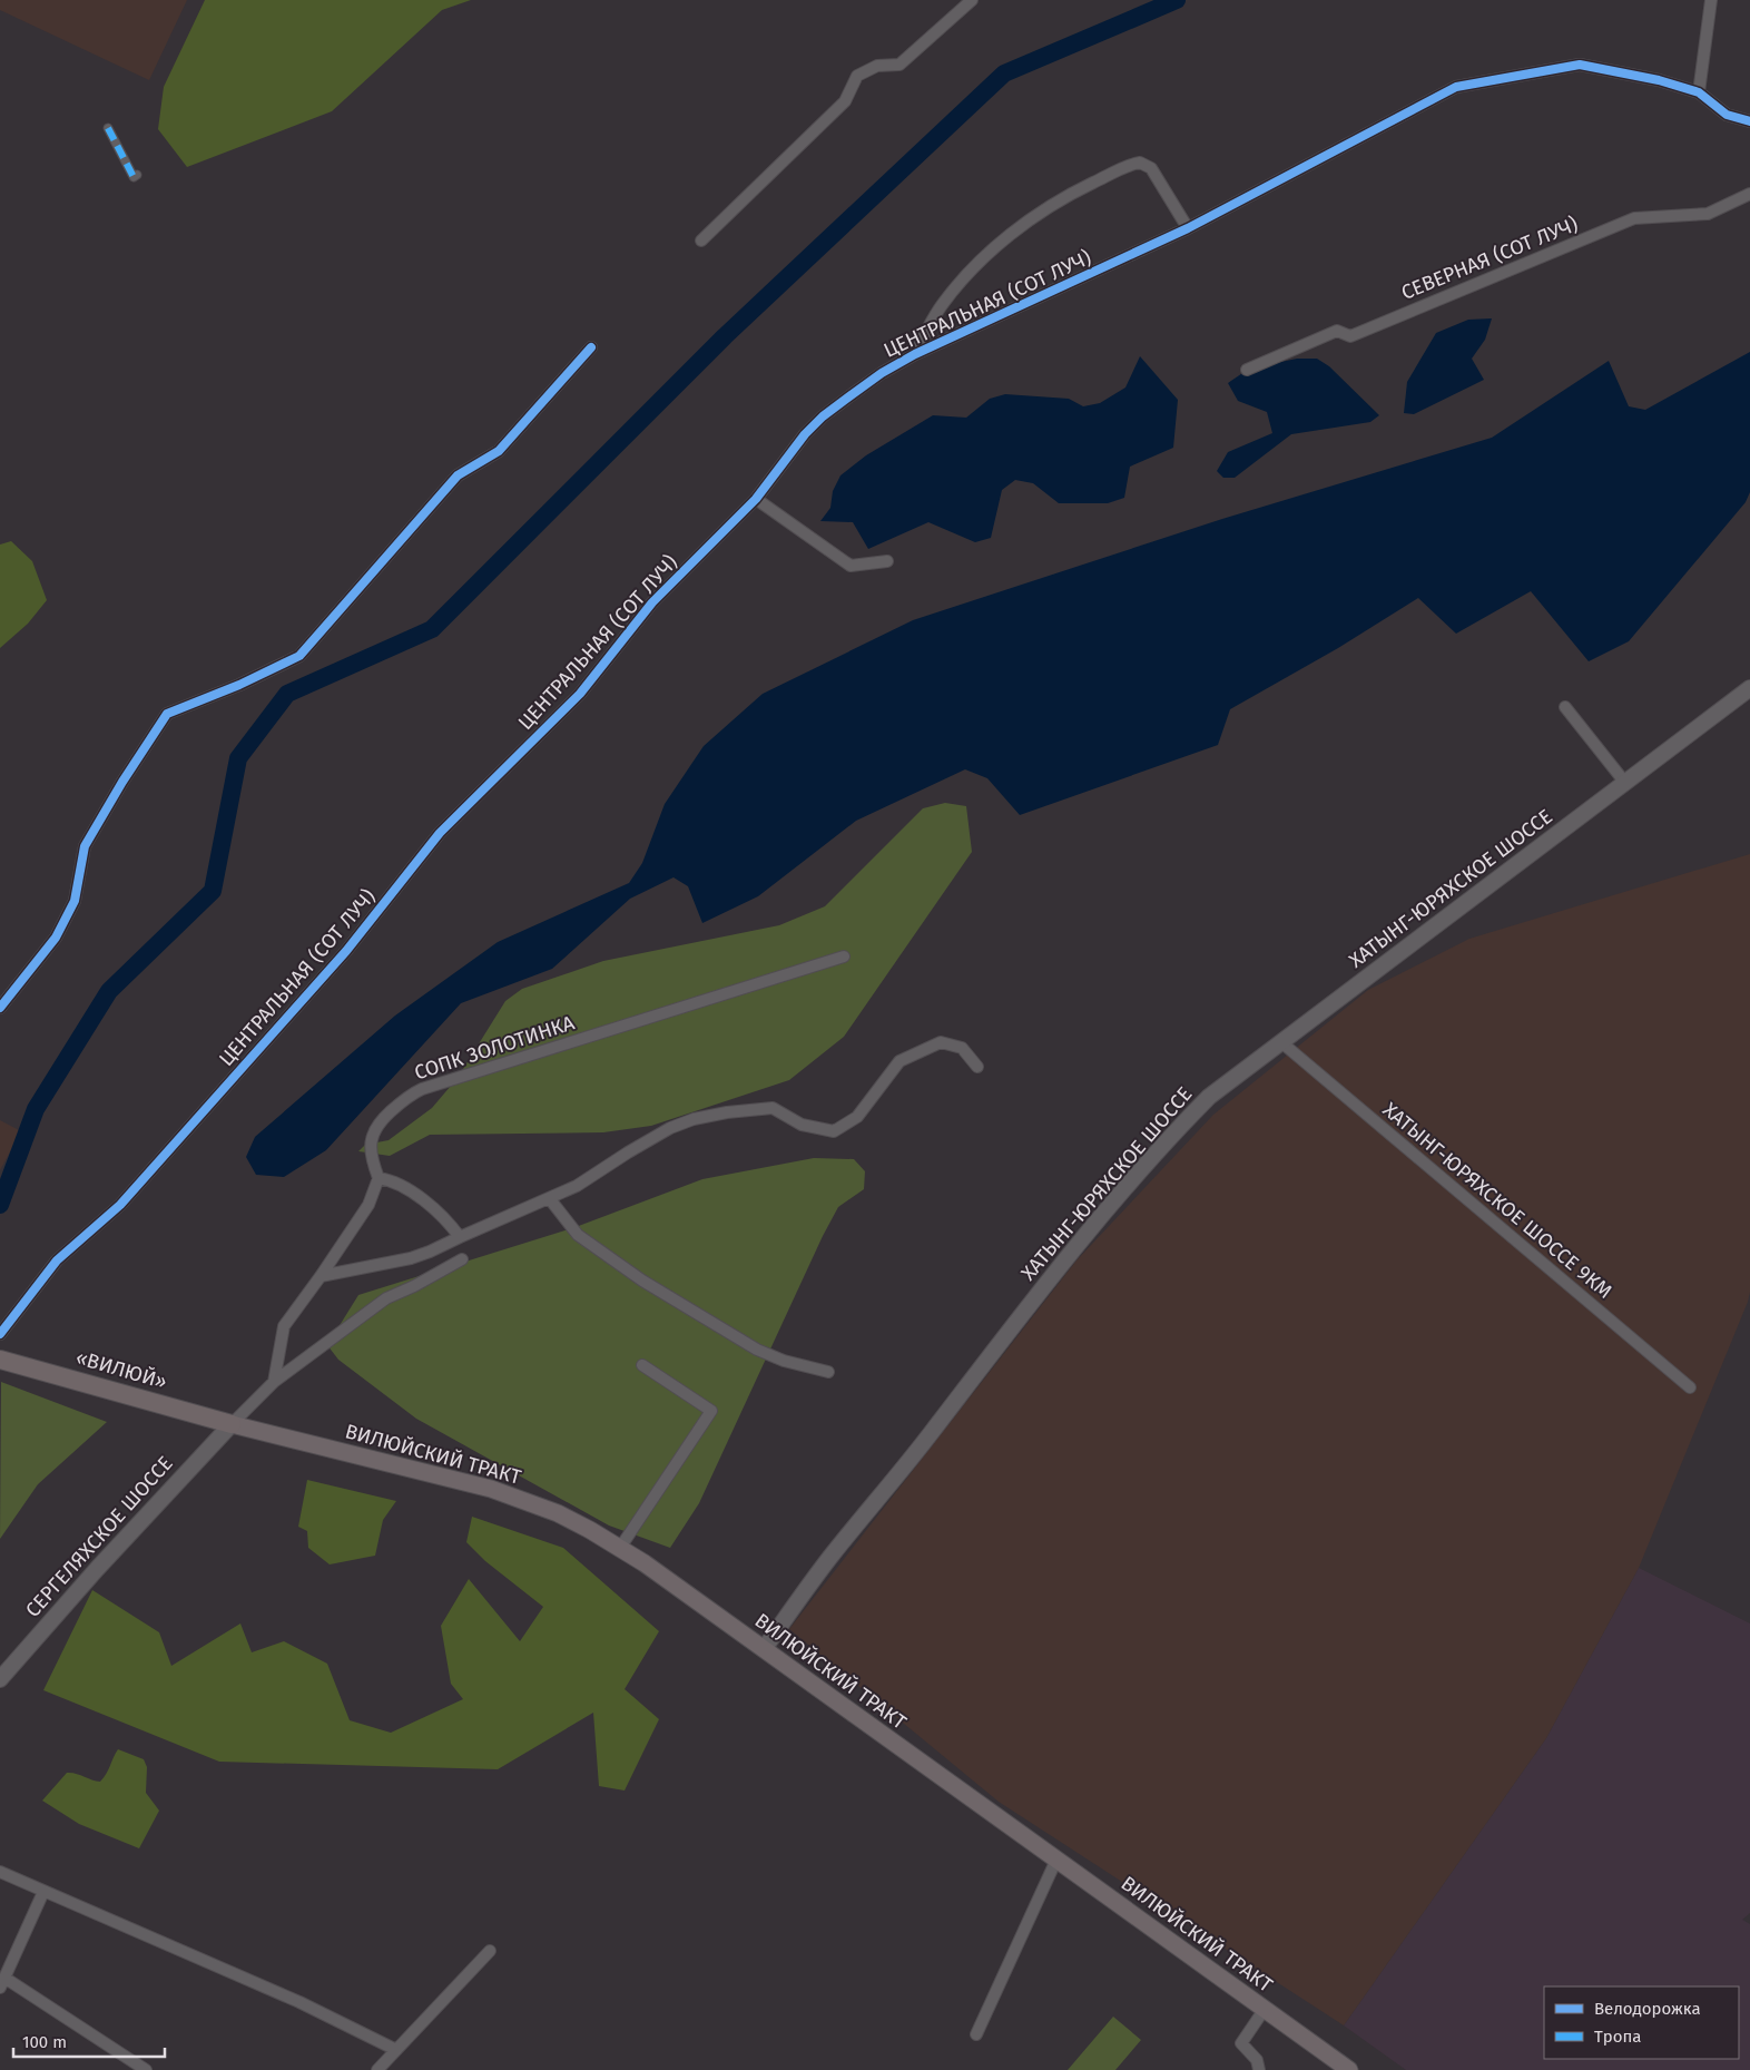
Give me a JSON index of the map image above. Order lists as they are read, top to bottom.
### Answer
{
  "streets": {
    "highway": ["«ВИЛЮЙ»"],
    "main road": ["ХАТЫНГ-ЮРЯХСКОЕ ШОССЕ", "ВИЛЮЙСКИЙ ТРАКТ", "СЕРГЕЛЯХСКОЕ ШОССЕ"],
    "street": [
      "СЕВЕРНАЯ (СОТ ЛУЧ)",
      "ЦЕНТРАЛЬНАЯ (СОТ ЛУЧ)",
      "СОПК ЗОЛОТИНКА",
      "ХАТЫНГ-ЮРЯХСКОЕ ШОССЕ 9КМ"
    ]
  },
  "crossings": [
    ["ХАТЫНГ-ЮРЯХСКОЕ ШОССЕ", "ХАТЫНГ-ЮРЯХСКОЕ ШОССЕ 9КМ"],
    ["ХАТЫНГ-ЮРЯХСКОЕ ШОССЕ", "ВИЛЮЙСКИЙ ТРАКТ"],
    ["«ВИЛЮЙ»", "ВИЛЮЙСКИЙ ТРАКТ"],
    ["«ВИЛЮЙ»", "СЕРГЕЛЯХСКОЕ ШОССЕ"],
    ["ВИЛЮЙСКИЙ ТРАКТ", "СЕРГЕЛЯХСКОЕ ШОССЕ"]
  ],
  "legend": ["Велодорожка", "Тропа"],
  "scale_bar": "100 m"
}
